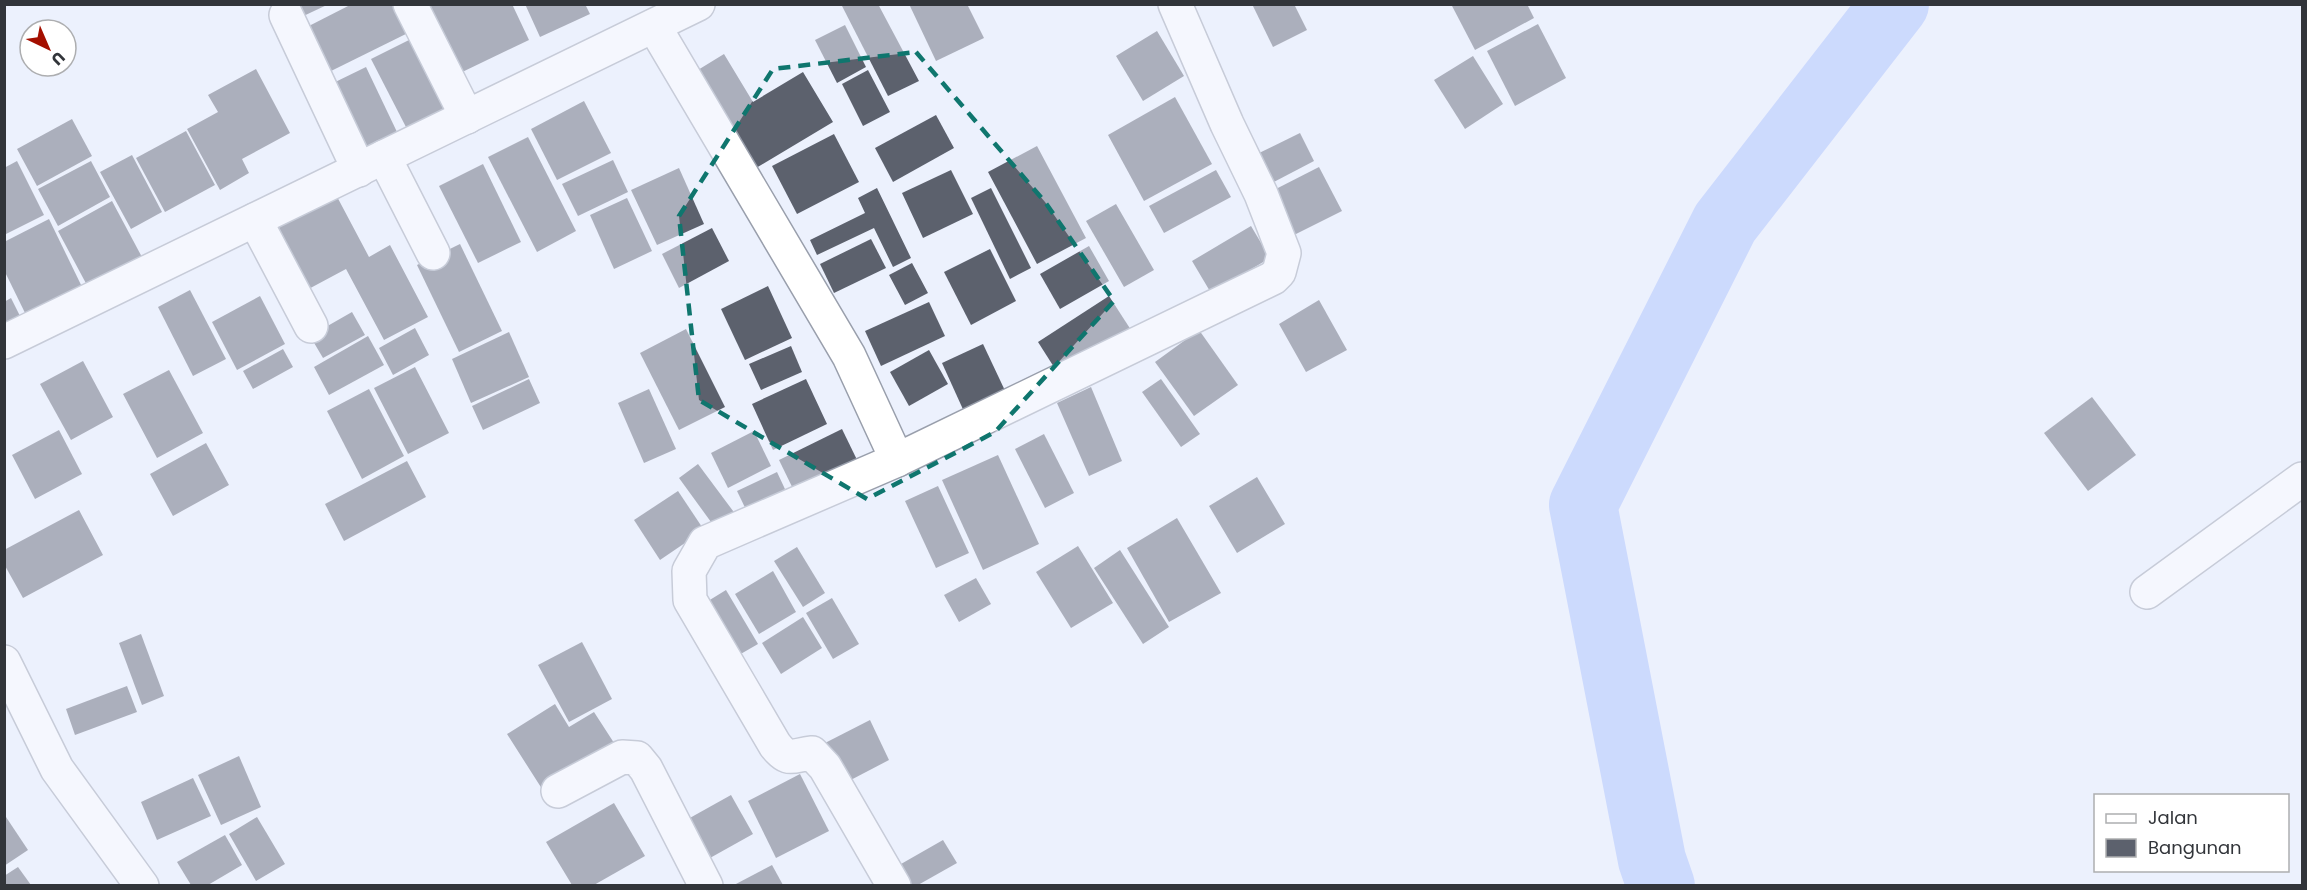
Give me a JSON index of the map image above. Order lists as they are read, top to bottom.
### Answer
{
  "legend": ["Jalan", "Bangunan"],
  "north": "bottom right"
}
